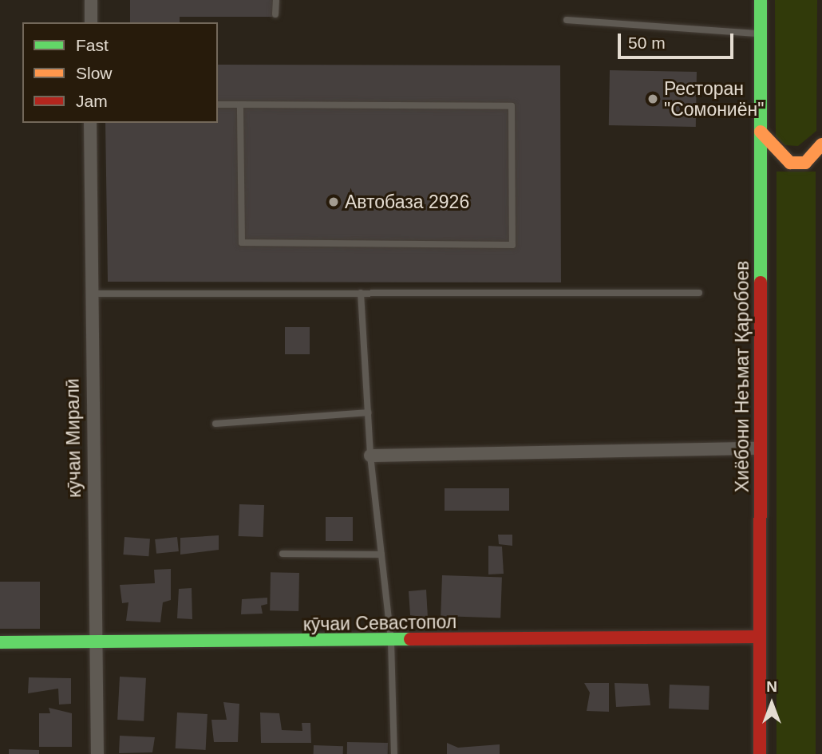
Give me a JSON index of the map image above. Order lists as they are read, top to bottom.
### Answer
{
  "streets": {
    "main road": ["Хиёбони Неъмат Қаробоев", "кӯчаи Севастопол"],
    "street": ["кӯчаи Миралӣ"]
  },
  "crossings": [
    ["Хиёбони Неъмат Қаробоев", "кӯчаи Севастопол"],
    ["кӯчаи Миралӣ", "кӯчаи Севастопол"]
  ],
  "places": ["Ресторан \"Сомониён\"", "Автобаза 2926"],
  "legend": ["Fast", "Slow", "Jam"],
  "scale_bar": "50 m",
  "north": "top"
}
